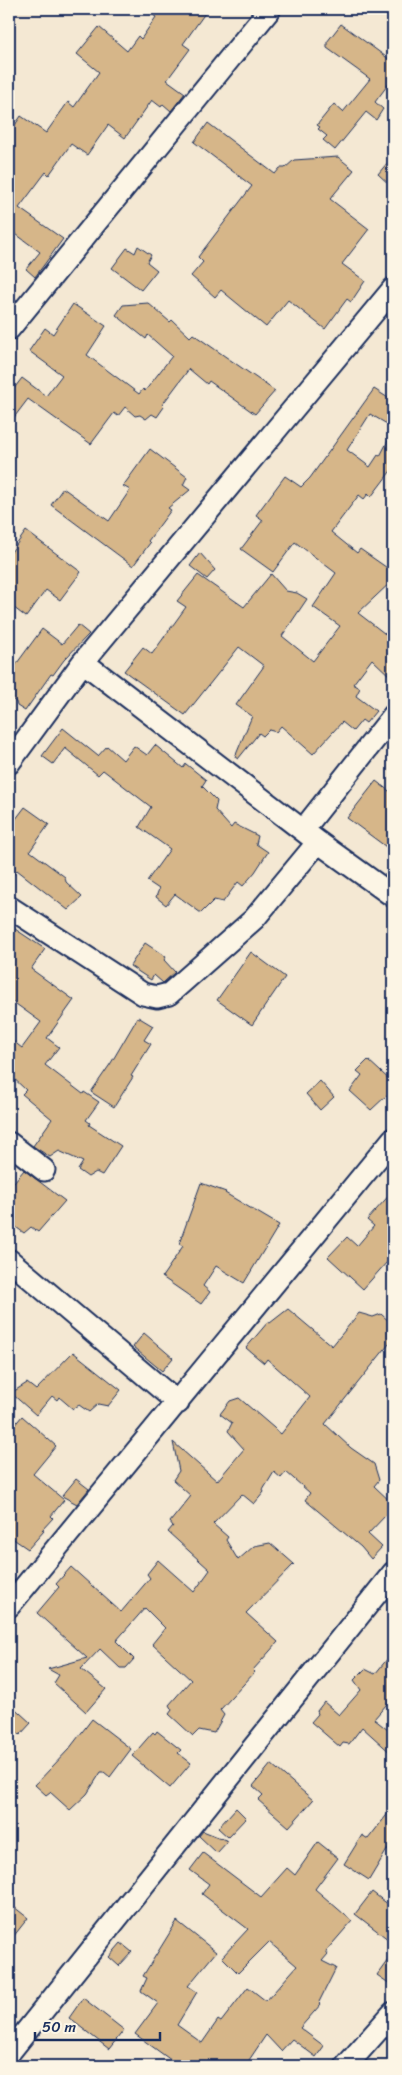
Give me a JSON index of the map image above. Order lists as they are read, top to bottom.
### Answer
{
  "scale_bar": "50 m"
}
